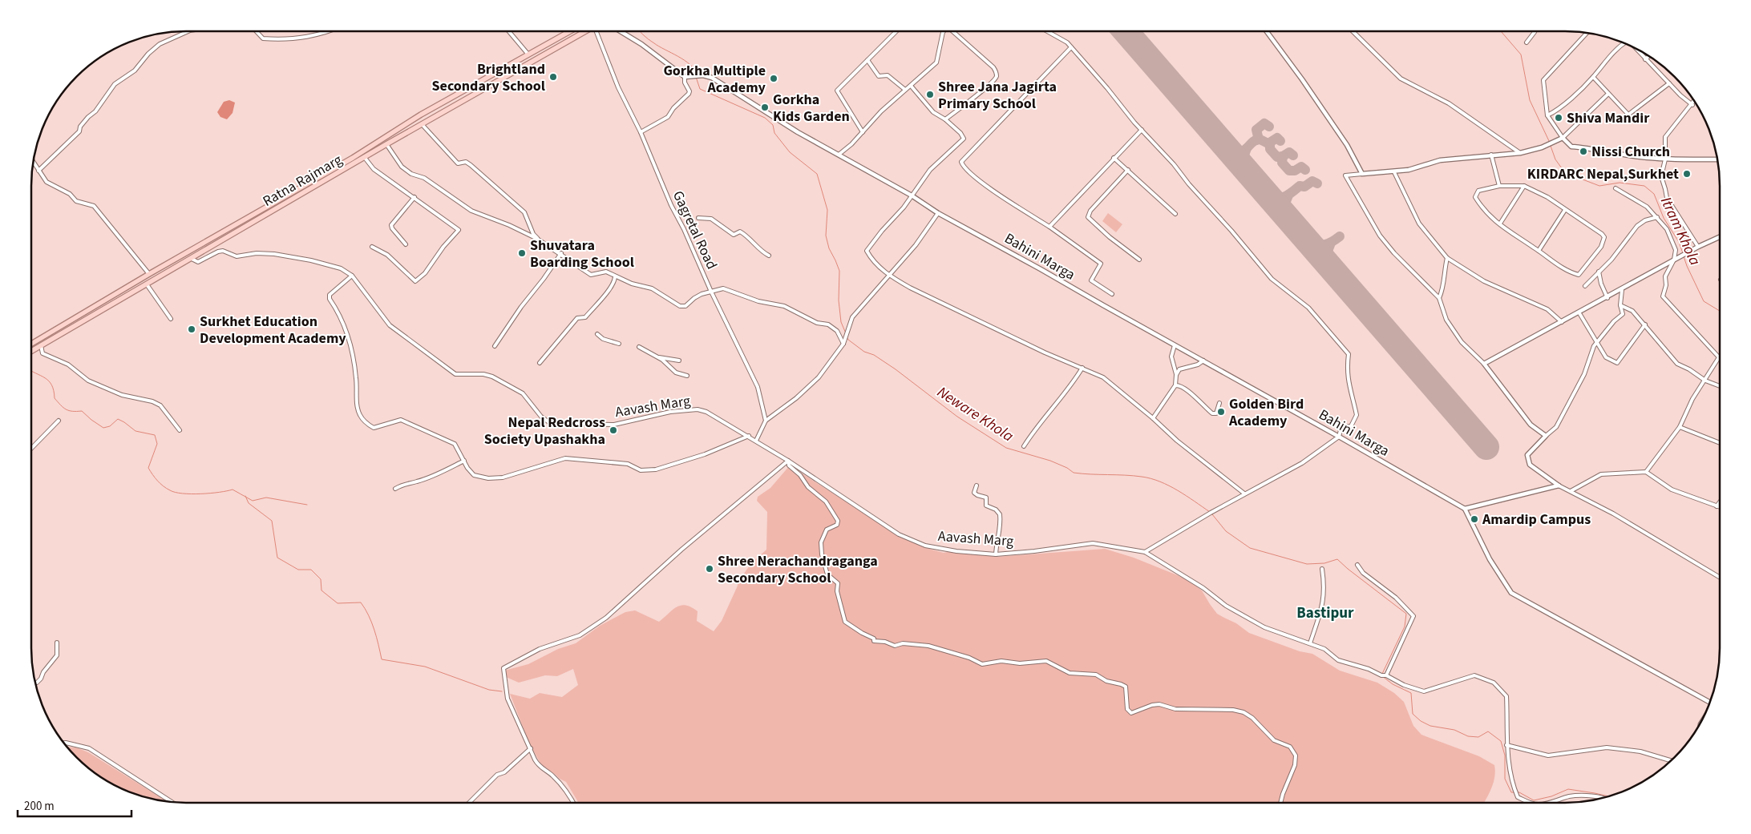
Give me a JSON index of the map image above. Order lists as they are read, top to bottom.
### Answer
{
  "streets": {
    "main road": ["Ratna Rajmarg"],
    "street": ["Gagretal Road", "Bahini Marga", "Aavash Marg"]
  },
  "crossings": [
    ["Ratna Rajmarg", "Aavash Marg"]
  ],
  "districts": ["Bastipur"],
  "water": ["Itram Khola", "Neware Khola"],
  "places": [
    "Brightland Secondary School",
    "Gorkha Multiple Academy",
    "Shree Jana Jagirta Primary School",
    "Gorkha Kids Garden",
    "Shiva Mandir",
    "Nissi Church",
    "KIRDARC Nepal,Surkhet",
    "Shuvatara Boarding School",
    "Surkhet Education Development Academy",
    "Golden Bird Academy",
    "Nepal Redcross Society Upashakha",
    "Amardip Campus",
    "Shree Nerachandraganga Secondary School"
  ],
  "scale_bar": "200 m"
}
